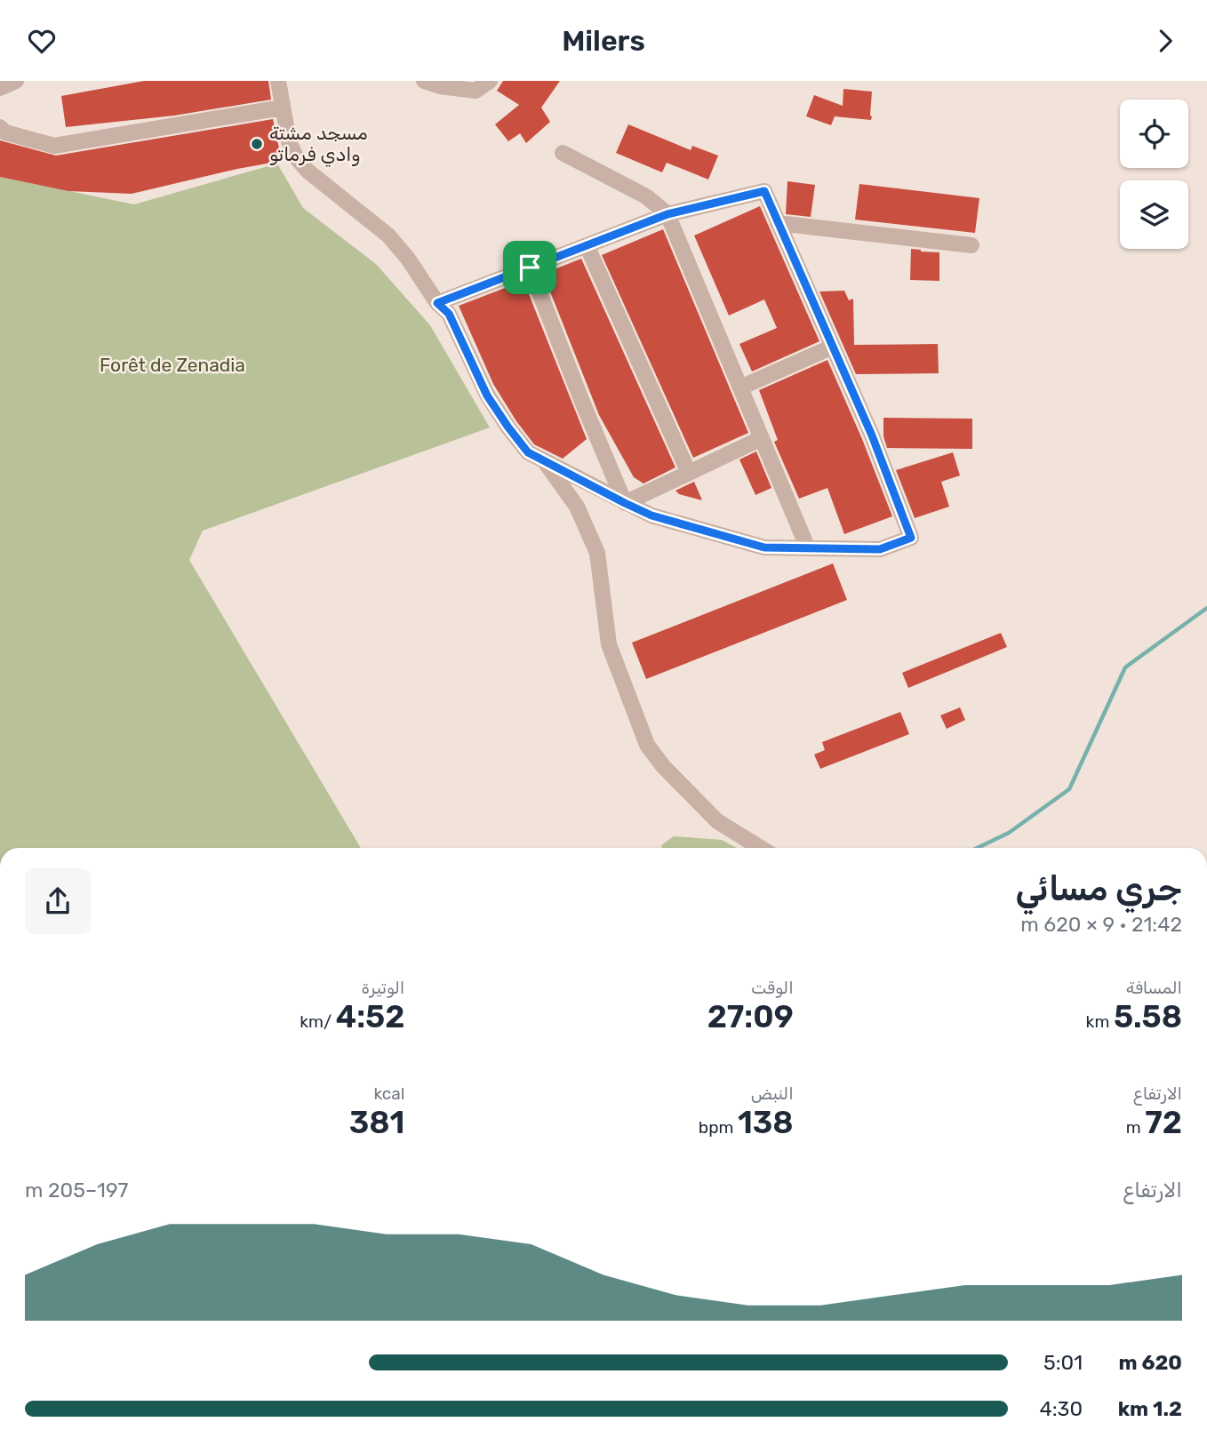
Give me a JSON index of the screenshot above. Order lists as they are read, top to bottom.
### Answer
{
  "parks": ["Forêt de Zenadia"],
  "places": ["مسجد مشتة وادي فرماتو"],
  "page": {
    "header": "Milers",
    "heading": ["جري مسائي", "21:42 · 9 × 620 m"],
    "stats": [
      ["المسافة", "5.58 km"],
      ["الوقت", "27:09"],
      ["الوتيرة", "4:52 /km"],
      ["الارتفاع", "72 m"],
      ["النبض", "138 bpm"],
      ["kcal", "381"]
    ],
    "chart": ["الارتفاع", "197–205 m"],
    "list": [
      {
        "name": "620 m",
        "note": "5:01"
      },
      {
        "name": "1.2 km",
        "note": "4:30"
      }
    ]
  }
}
